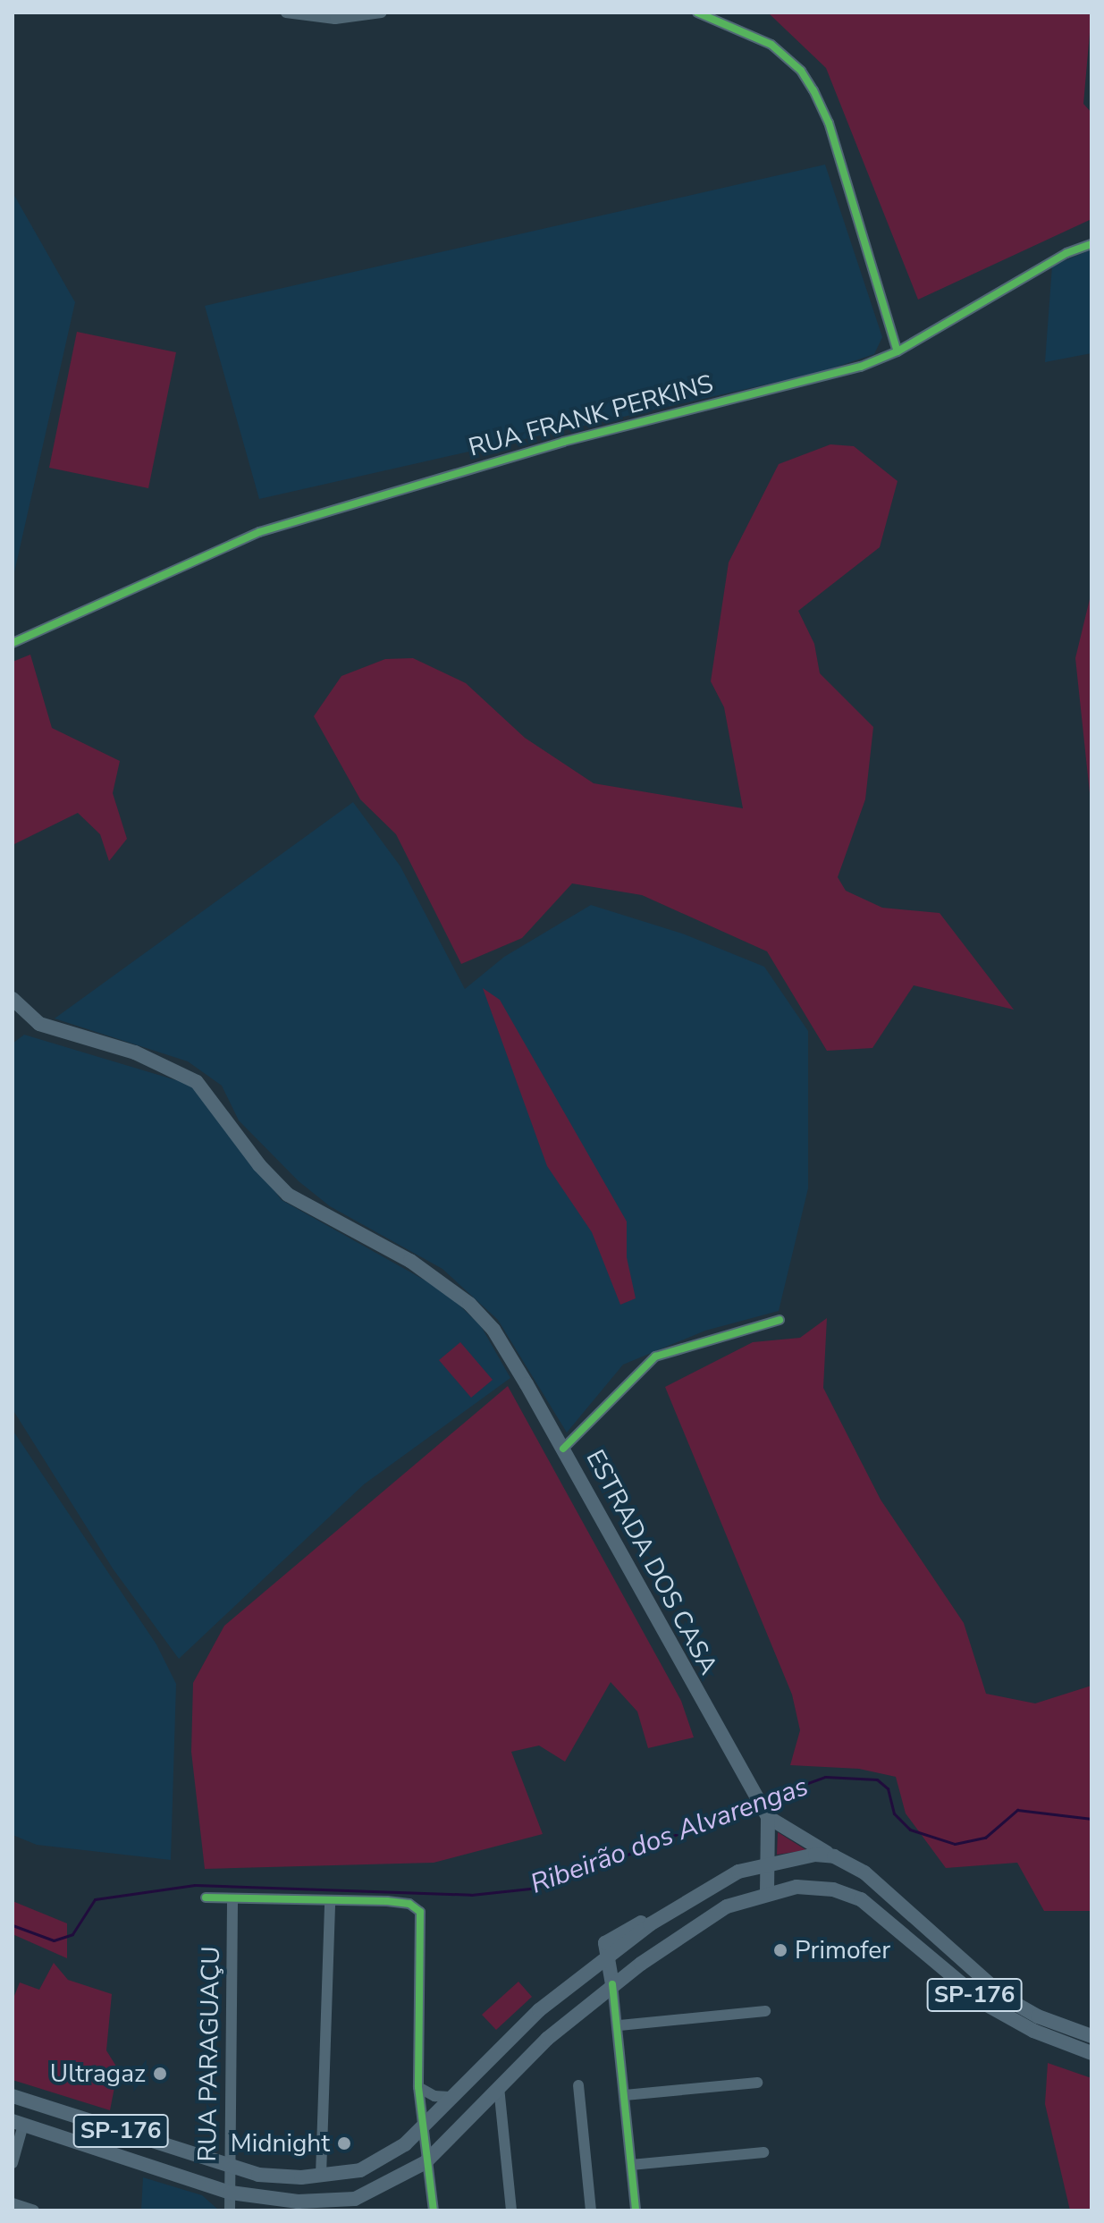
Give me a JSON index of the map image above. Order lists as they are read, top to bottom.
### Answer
{
  "streets": {
    "main road": ["ESTRADA DOS CASA", "SP-176"],
    "street": ["RUA FRANK PERKINS", "RUA PARAGUAÇU"]
  },
  "crossings": [
    ["SP-176", "RUA PARAGUAÇU"]
  ],
  "water": ["Ribeirão dos Alvarengas"],
  "places": ["Primofer", "Ultragaz", "Midnight"]
}
